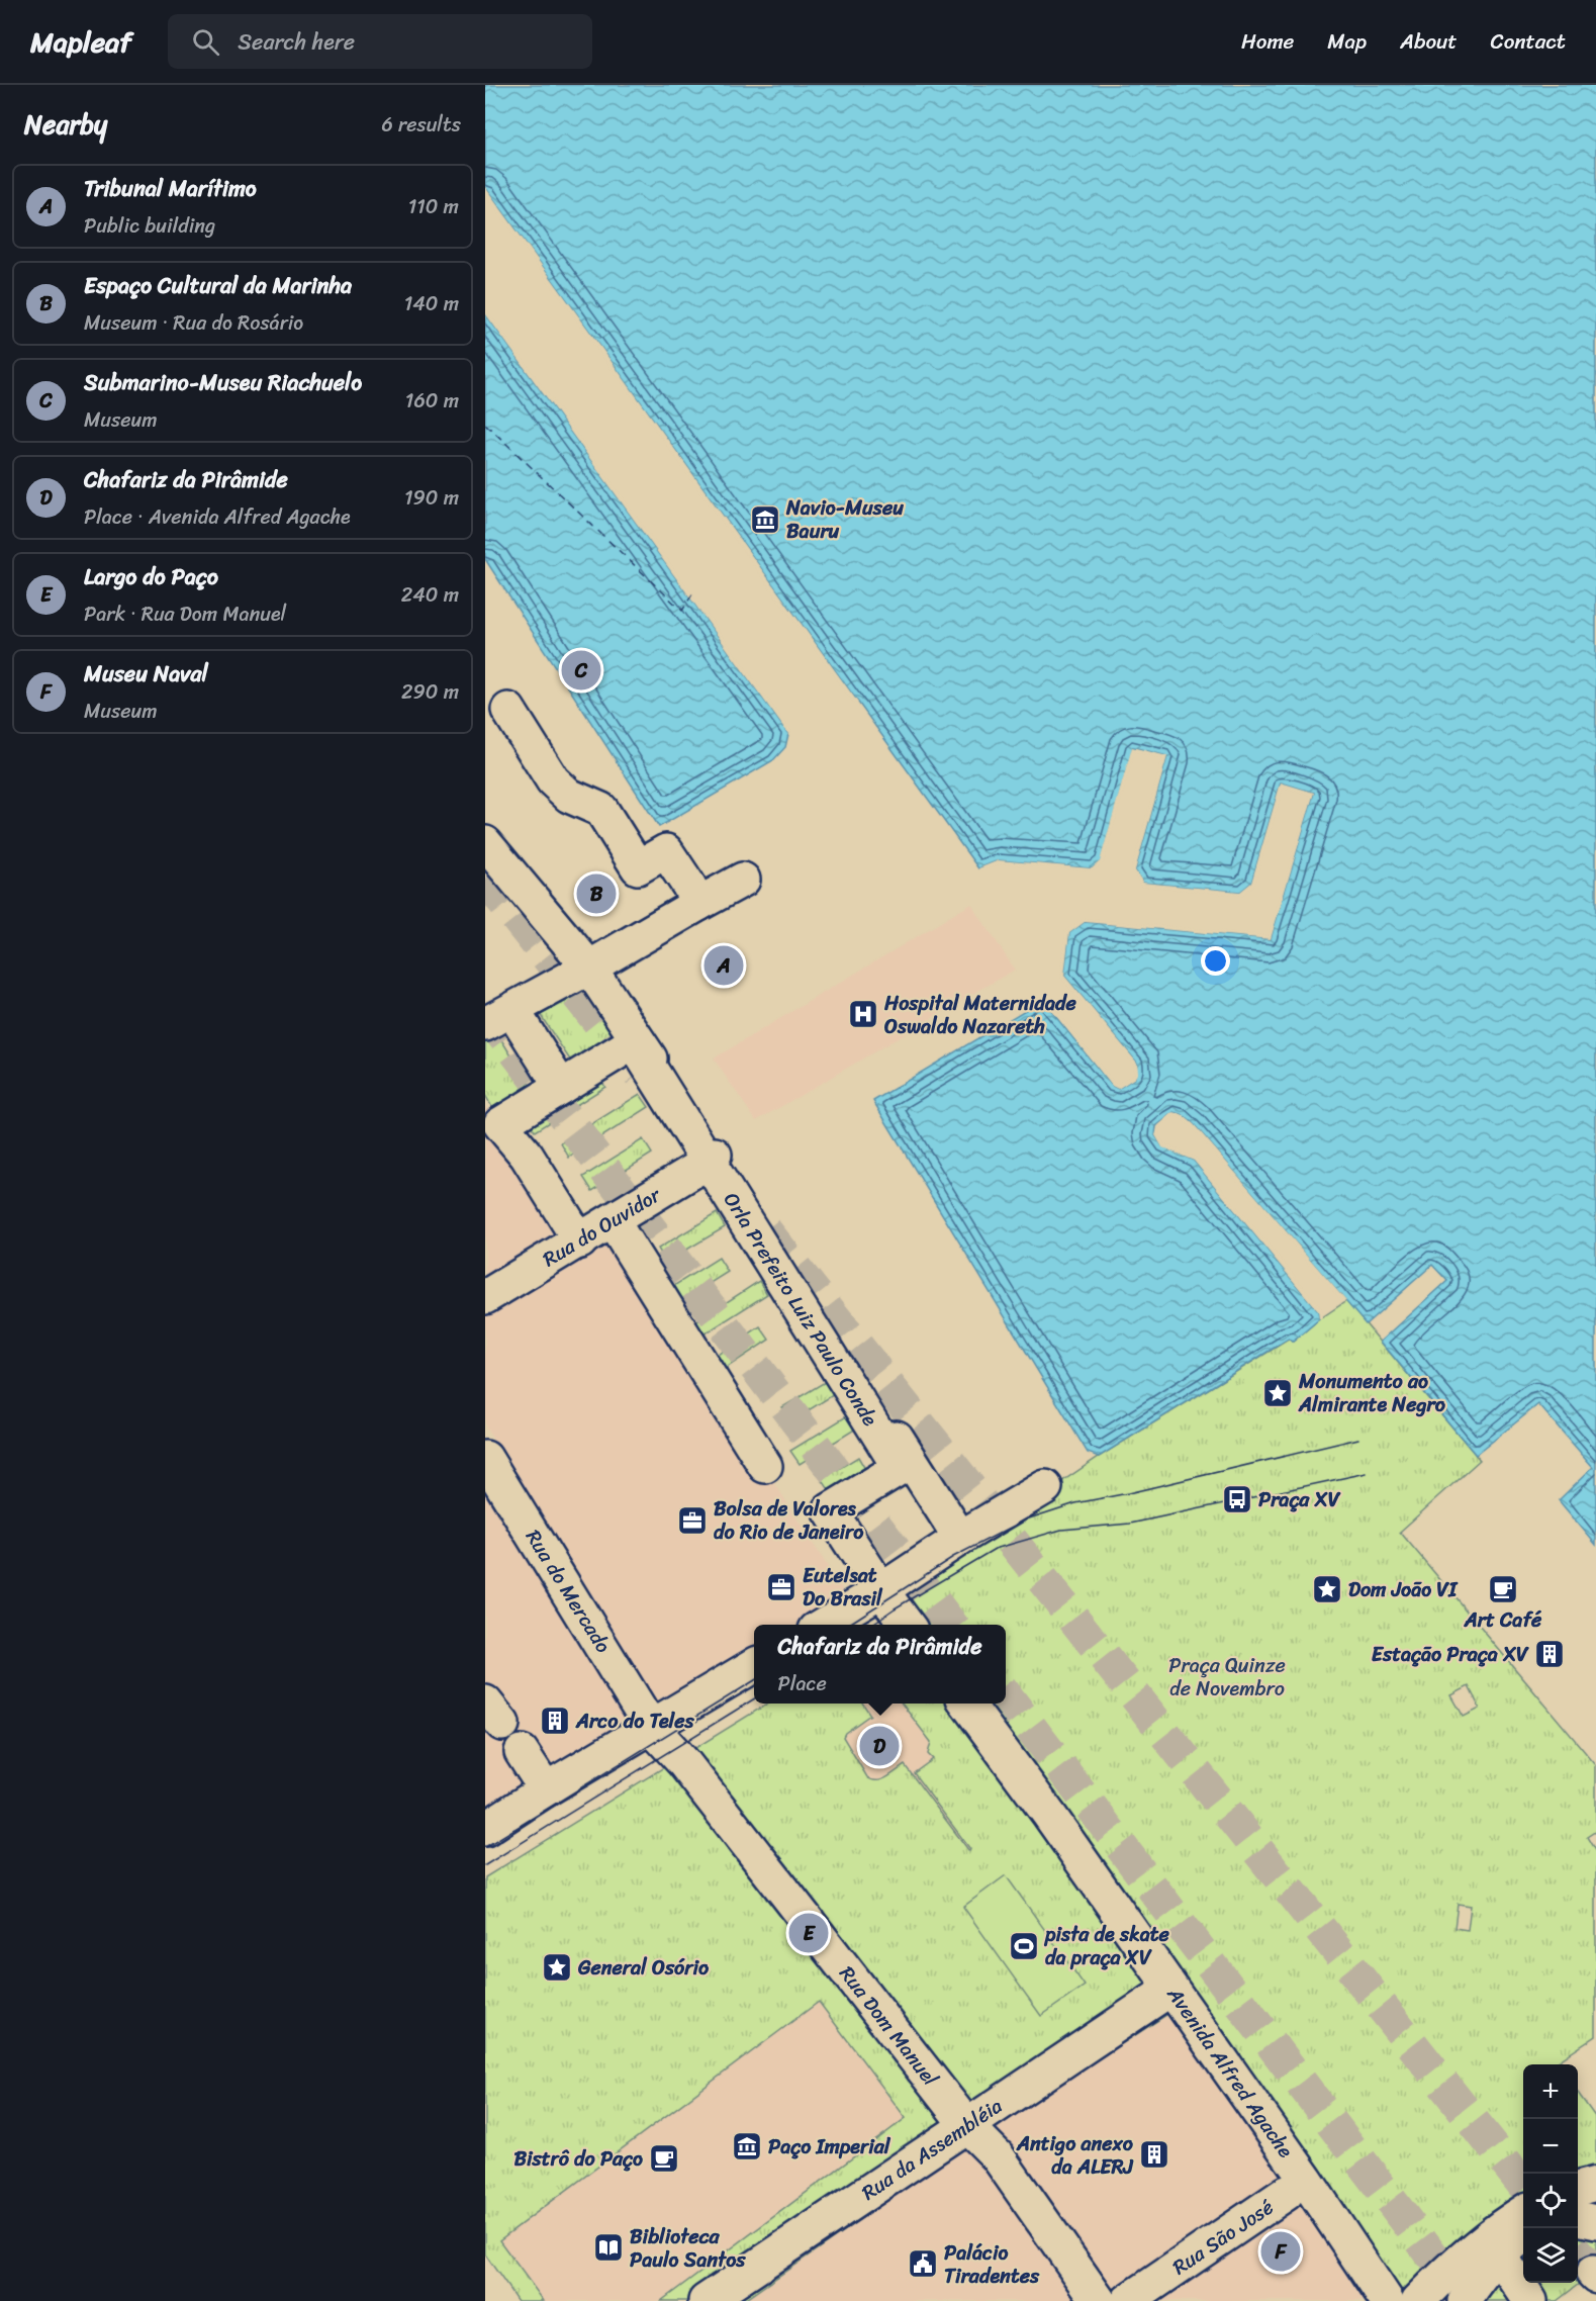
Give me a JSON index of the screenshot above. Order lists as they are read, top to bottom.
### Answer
{
  "streets": {
    "street": [
      "Rua do Ouvidor",
      "Orla Prefeito Luiz Paulo Conde",
      "Rua do Mercado",
      "Rua Dom Manuel",
      "Avenida Alfred Agache",
      "Rua da Assembléia",
      "Rua São José"
    ]
  },
  "crossings": [
    ["Rua do Ouvidor", "Orla Prefeito Luiz Paulo Conde"],
    ["Rua do Mercado", "Rua Dom Manuel"],
    ["Rua Dom Manuel", "Rua da Assembléia"],
    ["Avenida Alfred Agache", "Rua da Assembléia"]
  ],
  "parks": ["Praça Quinze de Novembro"],
  "places": {
    "museum": ["Navio-Museu Bauru", "Paço Imperial"],
    "hospital": ["Hospital Maternidade Oswaldo Nazareth"],
    "place": ["Monumento ao Almirante Negro", "Dom João VI", "General Osório"],
    "bus stop": ["Praça XV"],
    "office": ["Bolsa de Valores do Rio de Janeiro", "Eutelsat Do Brasil"],
    "cafe": ["Art Café", "Bistrô do Paço"],
    "building": ["Estação Praça XV", "Arco do Teles", "Antigo anexo da ALERJ"],
    "sports": ["pista de skate da praça XV"],
    "library": ["Biblioteca Paulo Santos"],
    "public building": ["Palácio Tiradentes"]
  },
  "page": {
    "header": "Mapleaf",
    "search": "Search here",
    "nav": [
      "Home",
      "Map",
      "About",
      "Contact"
    ],
    "heading": ["Nearby", "6 results"],
    "list": [
      {
        "mark": "A",
        "name": "Tribunal Marítimo",
        "note": "Public building",
        "value": "110 m"
      },
      {
        "mark": "B",
        "name": "Espaço Cultural da Marinha",
        "note": "Museum · Rua do Rosário",
        "value": "140 m"
      },
      {
        "mark": "C",
        "name": "Submarino-Museu Riachuelo",
        "note": "Museum",
        "value": "160 m"
      },
      {
        "mark": "D",
        "name": "Chafariz da Pirâmide",
        "note": "Place · Avenida Alfred Agache",
        "value": "190 m"
      },
      {
        "mark": "E",
        "name": "Largo do Paço",
        "note": "Park · Rua Dom Manuel",
        "value": "240 m"
      },
      {
        "mark": "F",
        "name": "Museu Naval",
        "note": "Museum",
        "value": "290 m"
      }
    ],
    "pins": [
      "C",
      "B",
      "A",
      "D",
      "E",
      "F"
    ],
    "popup": ["Chafariz da Pirâmide", "Place"],
    "map_buttons": ["+", "−"]
  }
}
